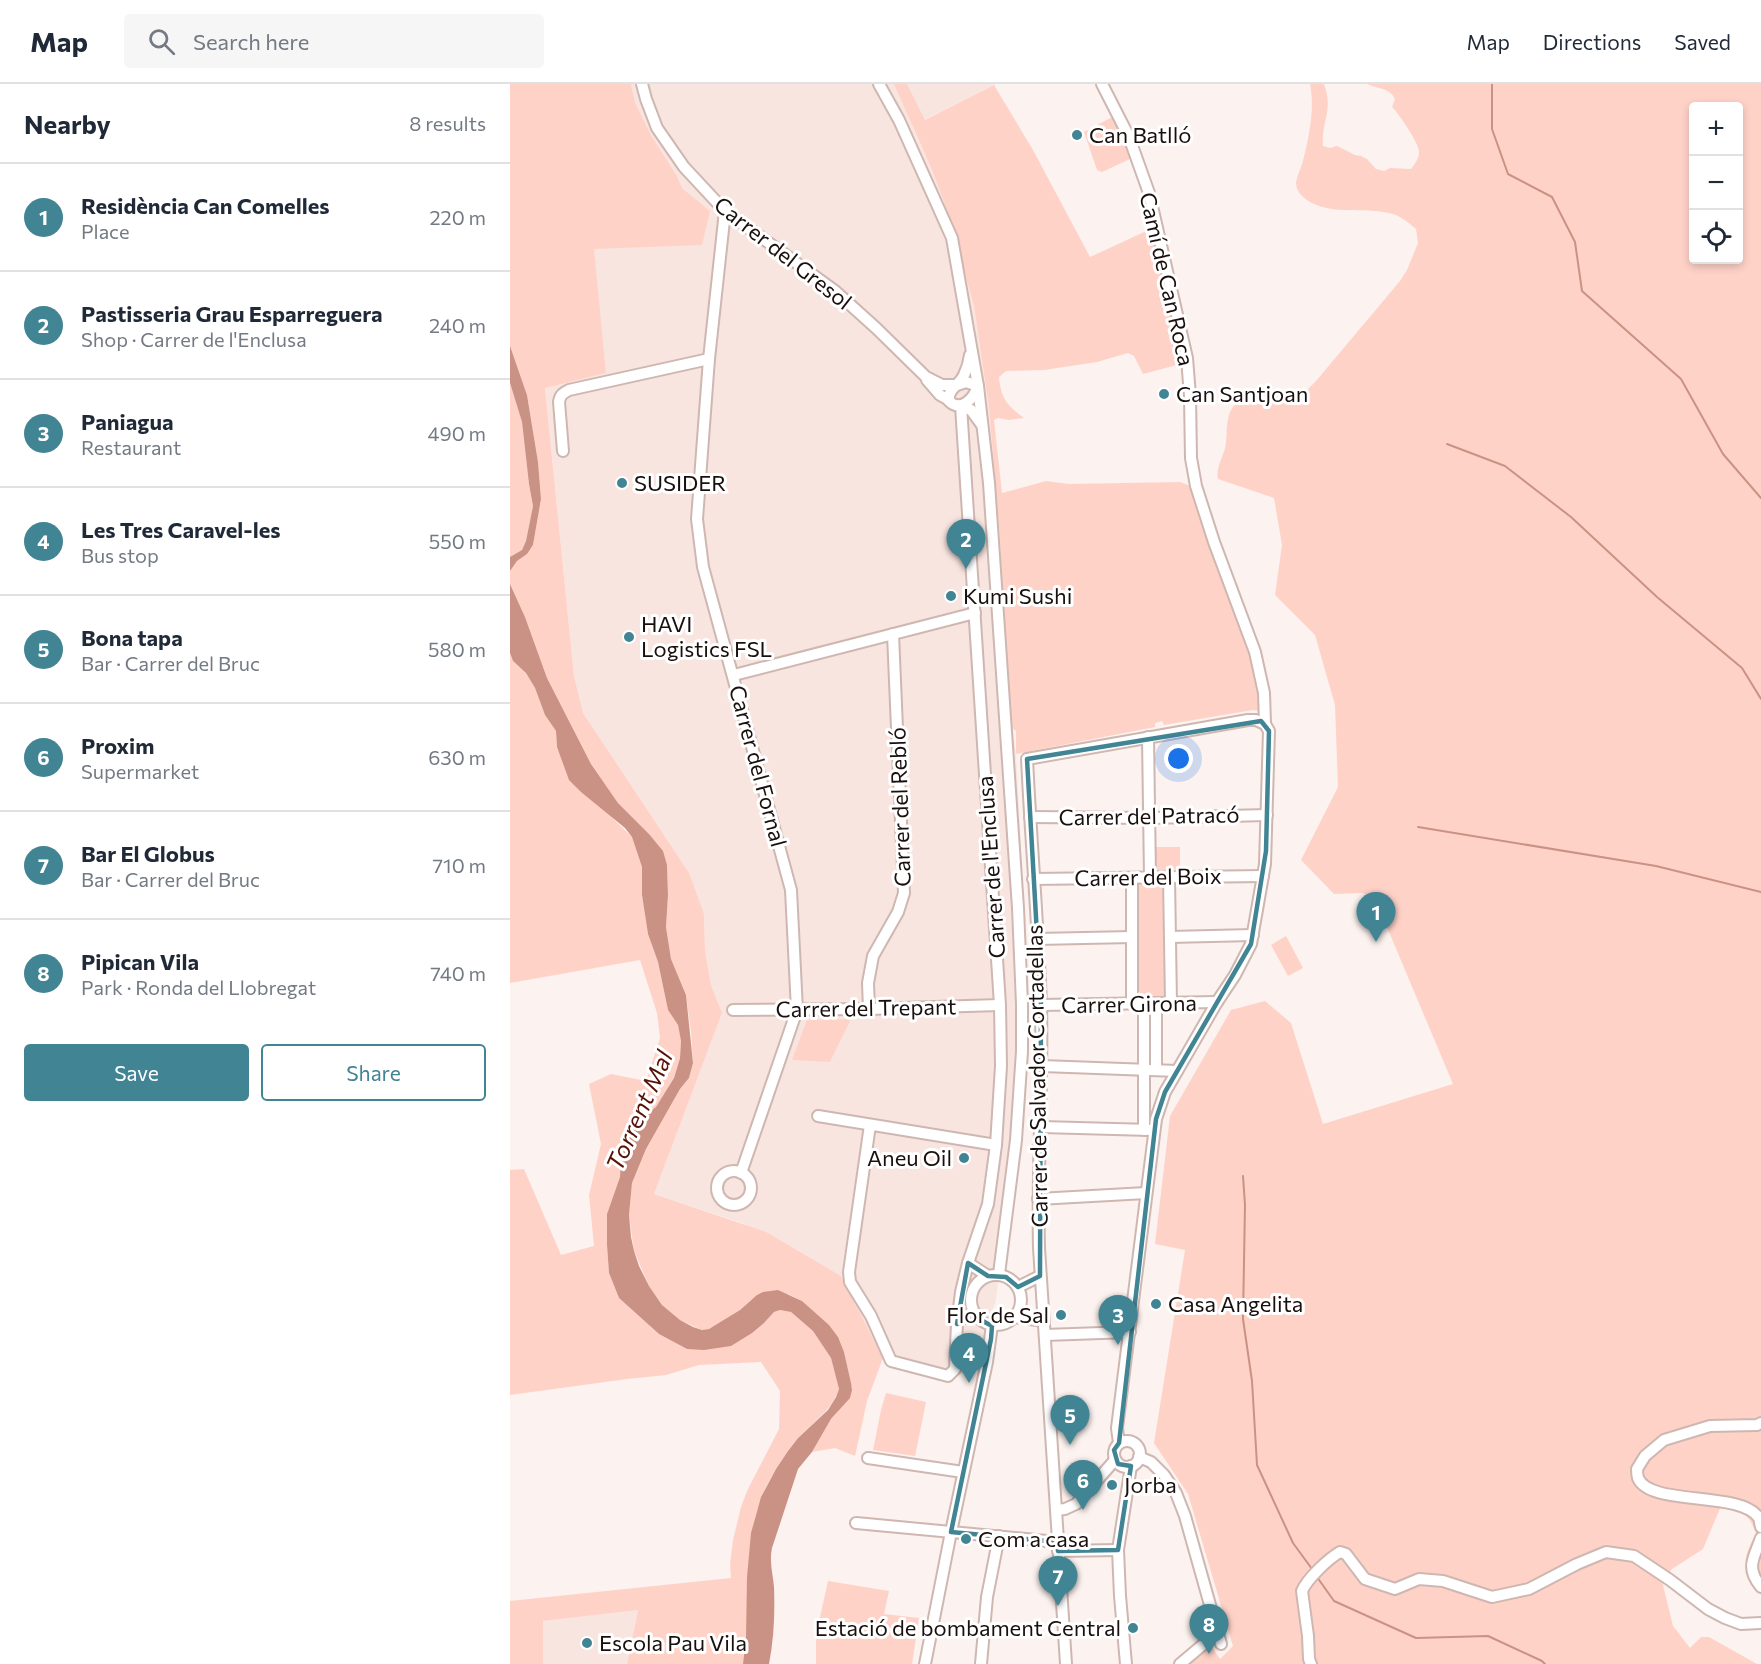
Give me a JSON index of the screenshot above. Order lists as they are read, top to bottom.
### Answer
{
  "streets": {
    "street": [
      "Carrer del Gresol",
      "Camí de Can Roca",
      "Carrer del Fornal",
      "Carrer del Rebló",
      "Carrer del Patracó",
      "Carrer de l'Enclusa",
      "Carrer del Boix",
      "Carrer Girona",
      "Carrer del Trepant",
      "Carrer de Salvador Cortadellas"
    ]
  },
  "crossings": [
    ["Carrer del Gresol", "Carrer del Fornal"],
    ["Carrer del Gresol", "Carrer de l'Enclusa"],
    ["Camí de Can Roca", "Carrer del Patracó"],
    ["Camí de Can Roca", "Carrer del Boix"],
    ["Camí de Can Roca", "Carrer Girona"],
    ["Carrer del Fornal", "Carrer del Trepant"],
    ["Carrer del Rebló", "Carrer del Trepant"],
    ["Carrer del Patracó", "Carrer de Salvador Cortadellas"],
    ["Carrer de l'Enclusa", "Carrer del Trepant"],
    ["Carrer del Boix", "Carrer de Salvador Cortadellas"],
    ["Carrer Girona", "Carrer de Salvador Cortadellas"]
  ],
  "water": ["Torrent Mal"],
  "places": [
    "Can Batlló",
    "Can Santjoan",
    "SUSIDER",
    "Kumi Sushi",
    "HAVI Logistics FSL",
    "Aneu Oil",
    "Casa Angelita",
    "Flor de Sal",
    "Jorba",
    "Com a casa",
    "Estació de bombament Central",
    "Escola Pau Vila"
  ],
  "page": {
    "header": "Map",
    "search": "Search here",
    "nav": ["Map", "Directions", "Saved"],
    "heading": ["Nearby", "8 results"],
    "map_buttons": ["+", "−"],
    "list": [
      {
        "mark": "1",
        "name": "Residència Can Comelles",
        "note": "Place",
        "value": "220 m"
      },
      {
        "mark": "2",
        "name": "Pastisseria Grau Esparreguera",
        "note": "Shop · Carrer de l'Enclusa",
        "value": "240 m"
      },
      {
        "mark": "3",
        "name": "Paniagua",
        "note": "Restaurant",
        "value": "490 m"
      },
      {
        "mark": "4",
        "name": "Les Tres Caravel-les",
        "note": "Bus stop",
        "value": "550 m"
      },
      {
        "mark": "5",
        "name": "Bona tapa",
        "note": "Bar · Carrer del Bruc",
        "value": "580 m"
      },
      {
        "mark": "6",
        "name": "Proxim",
        "note": "Supermarket",
        "value": "630 m"
      },
      {
        "mark": "7",
        "name": "Bar El Globus",
        "note": "Bar · Carrer del Bruc",
        "value": "710 m"
      },
      {
        "mark": "8",
        "name": "Pipican Vila",
        "note": "Park · Ronda del Llobregat",
        "value": "740 m"
      }
    ],
    "pins": [
      "2",
      "1",
      "3",
      "4",
      "5",
      "6",
      "7",
      "8"
    ],
    "buttons": ["Save", "Share"]
  }
}
